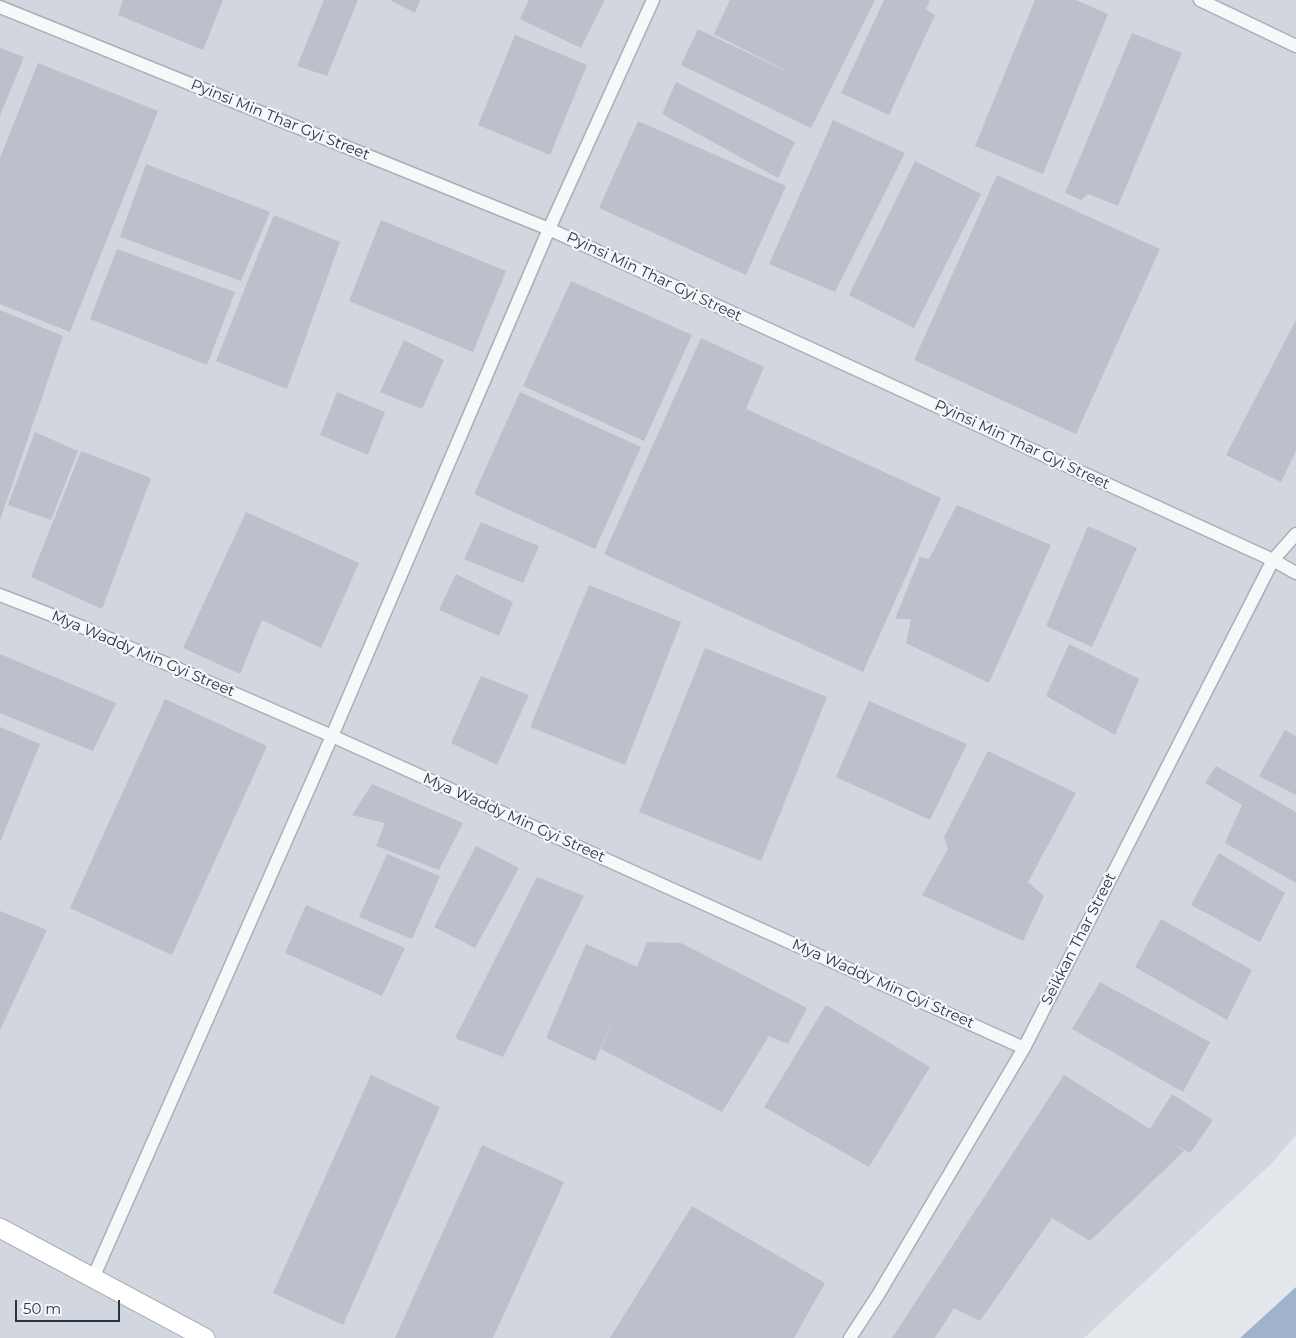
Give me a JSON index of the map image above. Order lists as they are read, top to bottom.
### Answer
{
  "streets": {
    "street": ["Pyinsi Min Thar Gyi Street", "Mya Waddy Min Gyi Street", "Seikkan Thar Street"]
  },
  "crossings": [
    ["Pyinsi Min Thar Gyi Street", "Seikkan Thar Street"],
    ["Mya Waddy Min Gyi Street", "Seikkan Thar Street"]
  ],
  "scale_bar": "50 m"
}
